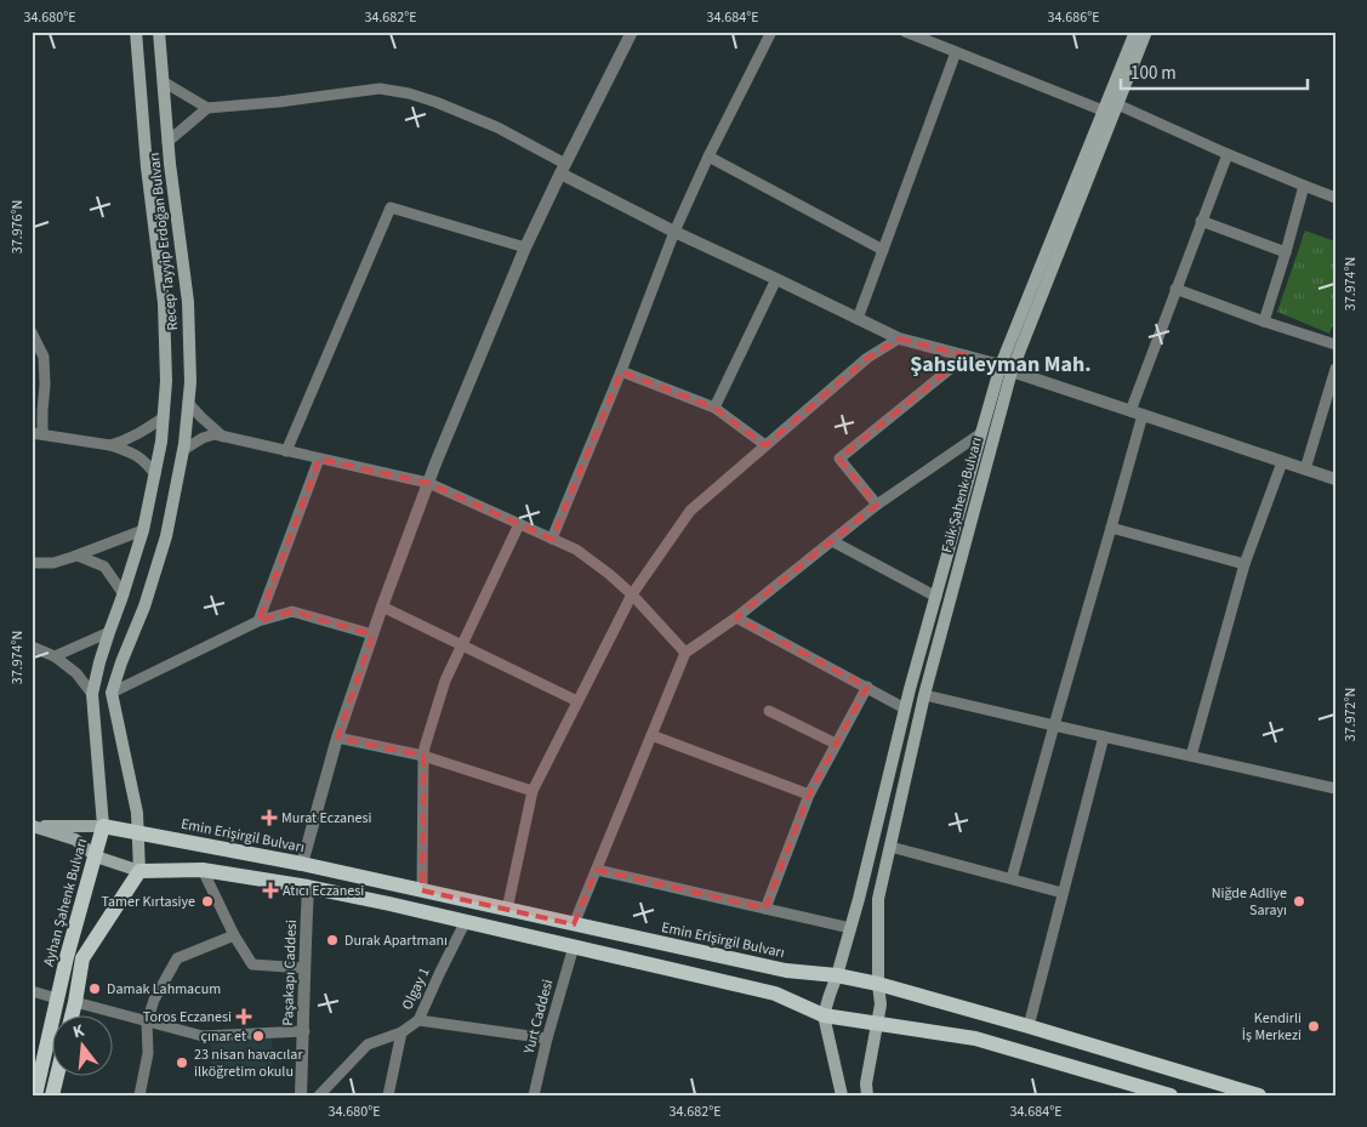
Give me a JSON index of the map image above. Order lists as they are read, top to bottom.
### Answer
{
  "streets": {
    "main road": [
      "Recep Tayyip Erdoğan Bulvarı",
      "Faik Şahenk Bulvarı",
      "Emin Erişirgil Bulvarı",
      "Ayhan Şahenk Bulvarı"
    ],
    "street": ["Paşakapı Caddesi", "Olgay 1", "Yurt Caddesi"]
  },
  "crossings": [
    ["Recep Tayyip Erdoğan Bulvarı", "Emin Erişirgil Bulvarı"],
    ["Recep Tayyip Erdoğan Bulvarı", "Ayhan Şahenk Bulvarı"],
    ["Faik Şahenk Bulvarı", "Emin Erişirgil Bulvarı"],
    ["Emin Erişirgil Bulvarı", "Ayhan Şahenk Bulvarı"]
  ],
  "districts": ["Şahsüleyman Mah."],
  "places": {
    "health": ["Murat Eczanesi", "Atıcı Eczanesi", "Toros Eczanesi"],
    "other": [
      "Tamer Kırtasiye",
      "Niğde Adliye Sarayı",
      "Durak Apartmanı",
      "Damak Lahmacum",
      "Kendirli İş Merkezi",
      "çınar et",
      "23 nisan havacılar ilköğretim okulu"
    ]
  },
  "scale_bar": "100 m",
  "north": "top",
  "coordinates": [
    "34.680°E",
    "34.682°E",
    "34.684°E",
    "34.686°E",
    "37.976°N",
    "37.974°N",
    "37.972°N"
  ]
}
